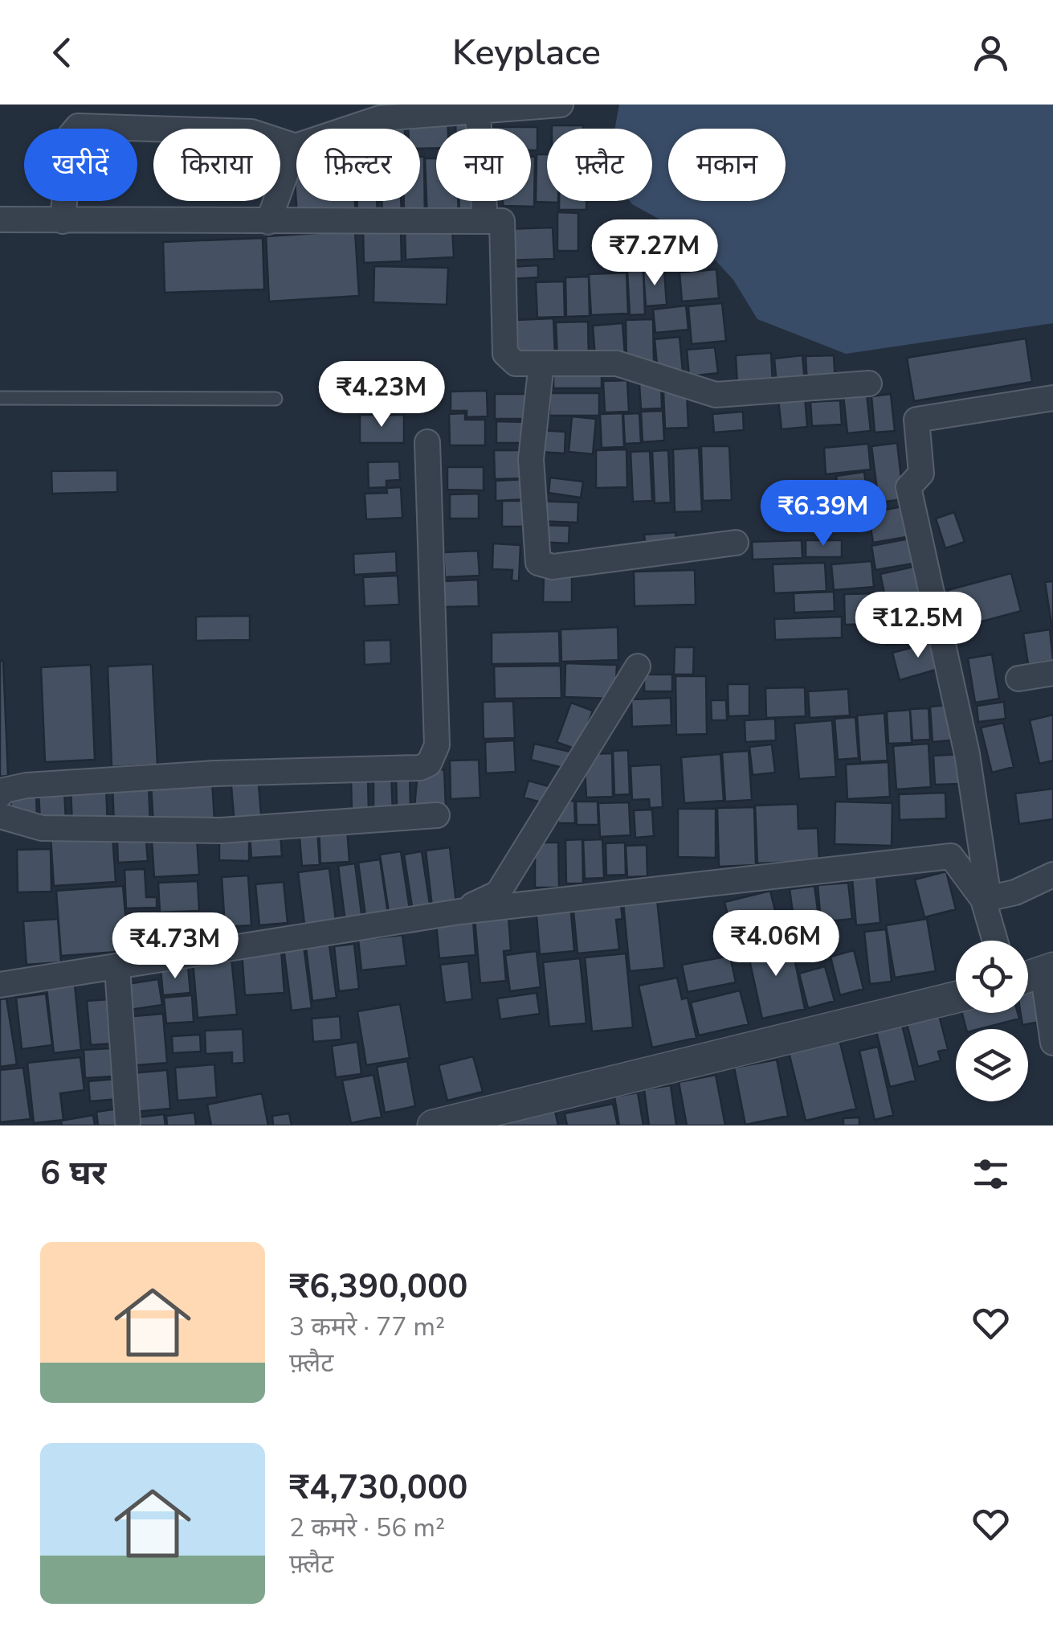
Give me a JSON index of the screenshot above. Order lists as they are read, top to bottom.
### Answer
{
  "page": {
    "header": "Keyplace",
    "chip": [
      "खरीदें",
      "किराया",
      "फ़िल्टर",
      "नया",
      "फ़्लैट",
      "मकान"
    ],
    "price": [
      "₹7.27M",
      "₹4.23M",
      "₹6.39M",
      "₹12.5M",
      "₹4.06M",
      "₹4.73M"
    ],
    "heading": "6 घर",
    "list": [
      {
        "name": "₹6,390,000",
        "note": "3 कमरे · 77 m² · फ़्लैट"
      },
      {
        "name": "₹4,730,000",
        "note": "2 कमरे · 56 m² · फ़्लैट"
      }
    ]
  }
}
